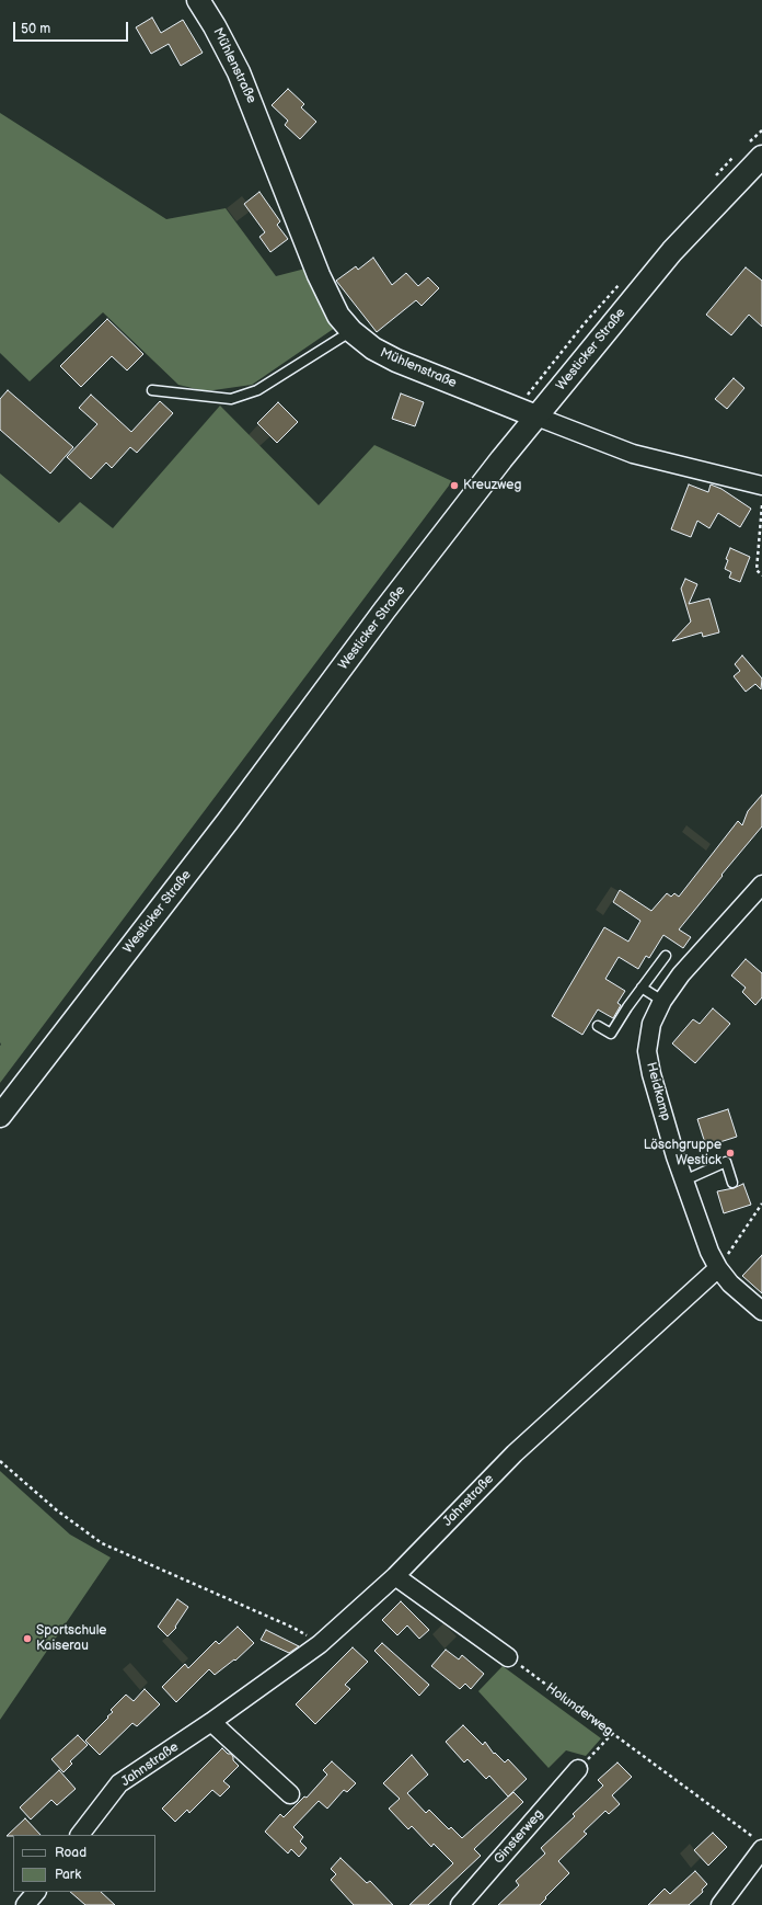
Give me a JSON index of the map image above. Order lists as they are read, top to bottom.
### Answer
{
  "streets": {
    "street": [
      "Mühlenstraße",
      "Westicker Straße",
      "Heidkamp",
      "Jahnstraße",
      "Ginsterweg"
    ],
    "path": ["Holunderweg"]
  },
  "crossings": [
    ["Mühlenstraße", "Westicker Straße"],
    ["Heidkamp", "Jahnstraße"]
  ],
  "places": ["Kreuzweg", "Löschgruppe Westick", "Sportschule Kaiserau"],
  "legend": ["Road", "Park"],
  "scale_bar": "50 m"
}
